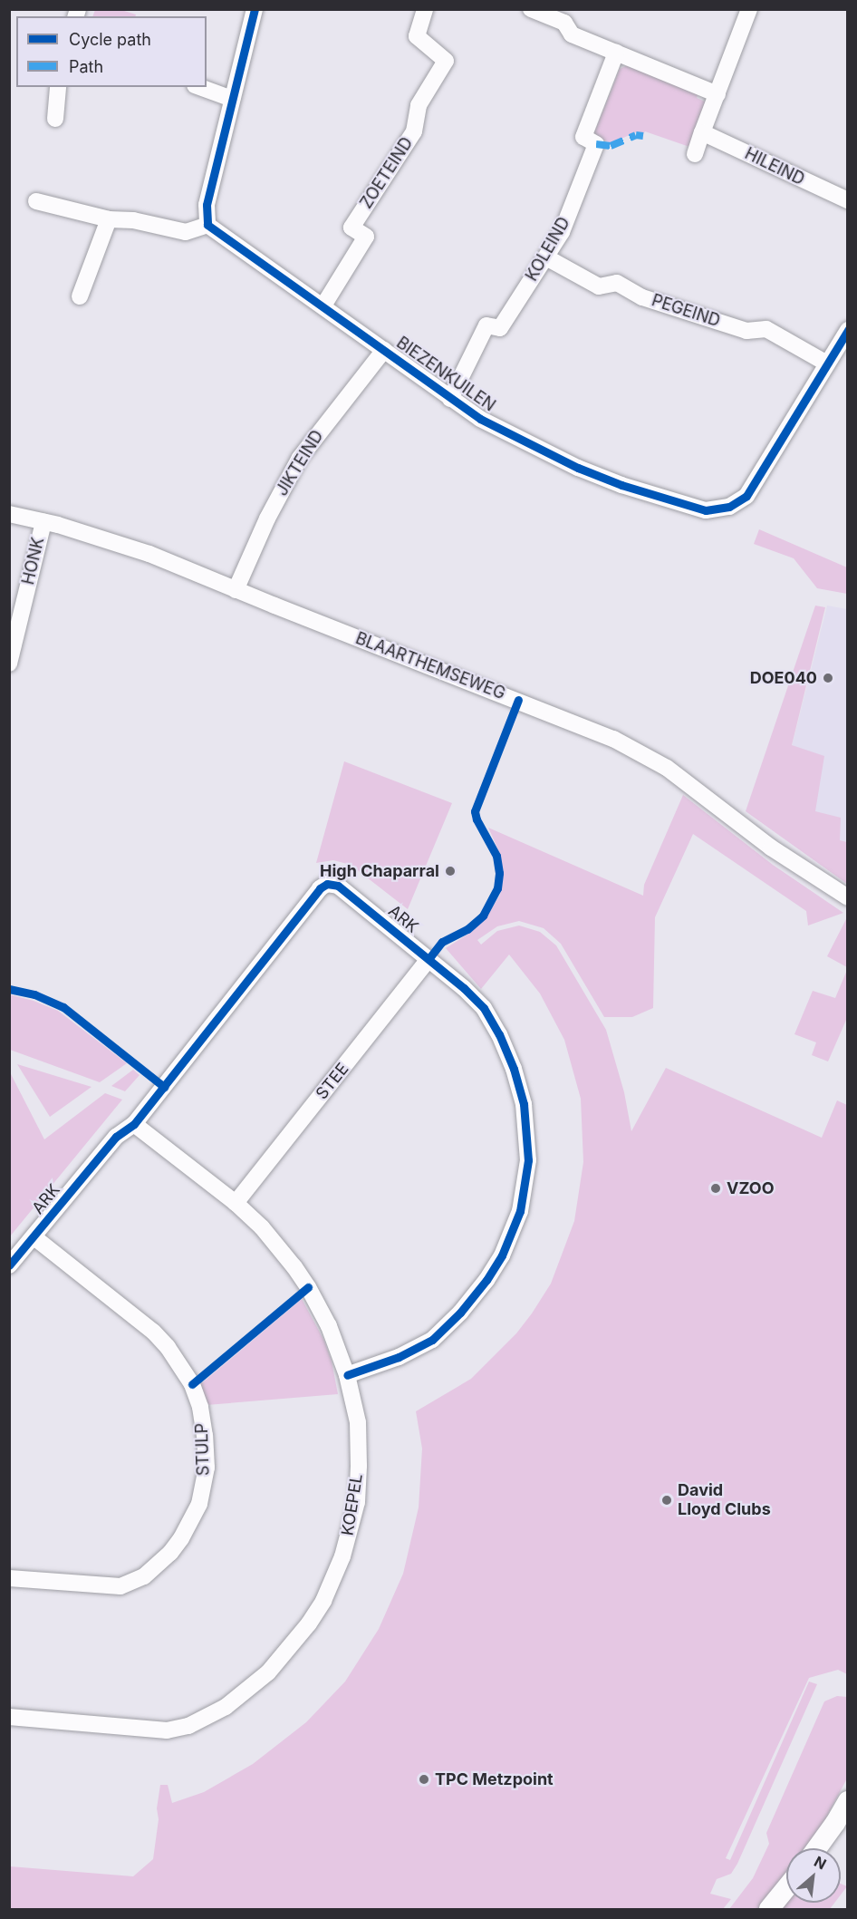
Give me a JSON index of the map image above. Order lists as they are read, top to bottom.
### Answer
{
  "streets": {
    "street": [
      "HILEIND",
      "ZOETEIND",
      "KOLEIND",
      "PEGEIND",
      "BIEZENKUILEN",
      "JIKTEIND",
      "HONK",
      "BLAARTHEMSEWEG",
      "ARK",
      "STEE",
      "STULP",
      "KOEPEL"
    ]
  },
  "crossings": [
    ["ZOETEIND", "BIEZENKUILEN"],
    ["KOLEIND", "PEGEIND"],
    ["KOLEIND", "BIEZENKUILEN"],
    ["PEGEIND", "BIEZENKUILEN"],
    ["BIEZENKUILEN", "JIKTEIND"],
    ["JIKTEIND", "BLAARTHEMSEWEG"],
    ["HONK", "BLAARTHEMSEWEG"],
    ["ARK", "STEE"],
    ["ARK", "STULP"],
    ["ARK", "KOEPEL"],
    ["STEE", "KOEPEL"]
  ],
  "places": [
    "DOE040",
    "High Chaparral",
    "VZOO",
    "David Lloyd Clubs",
    "TPC Metzpoint"
  ],
  "legend": ["Cycle path", "Path"],
  "north": "top right"
}
